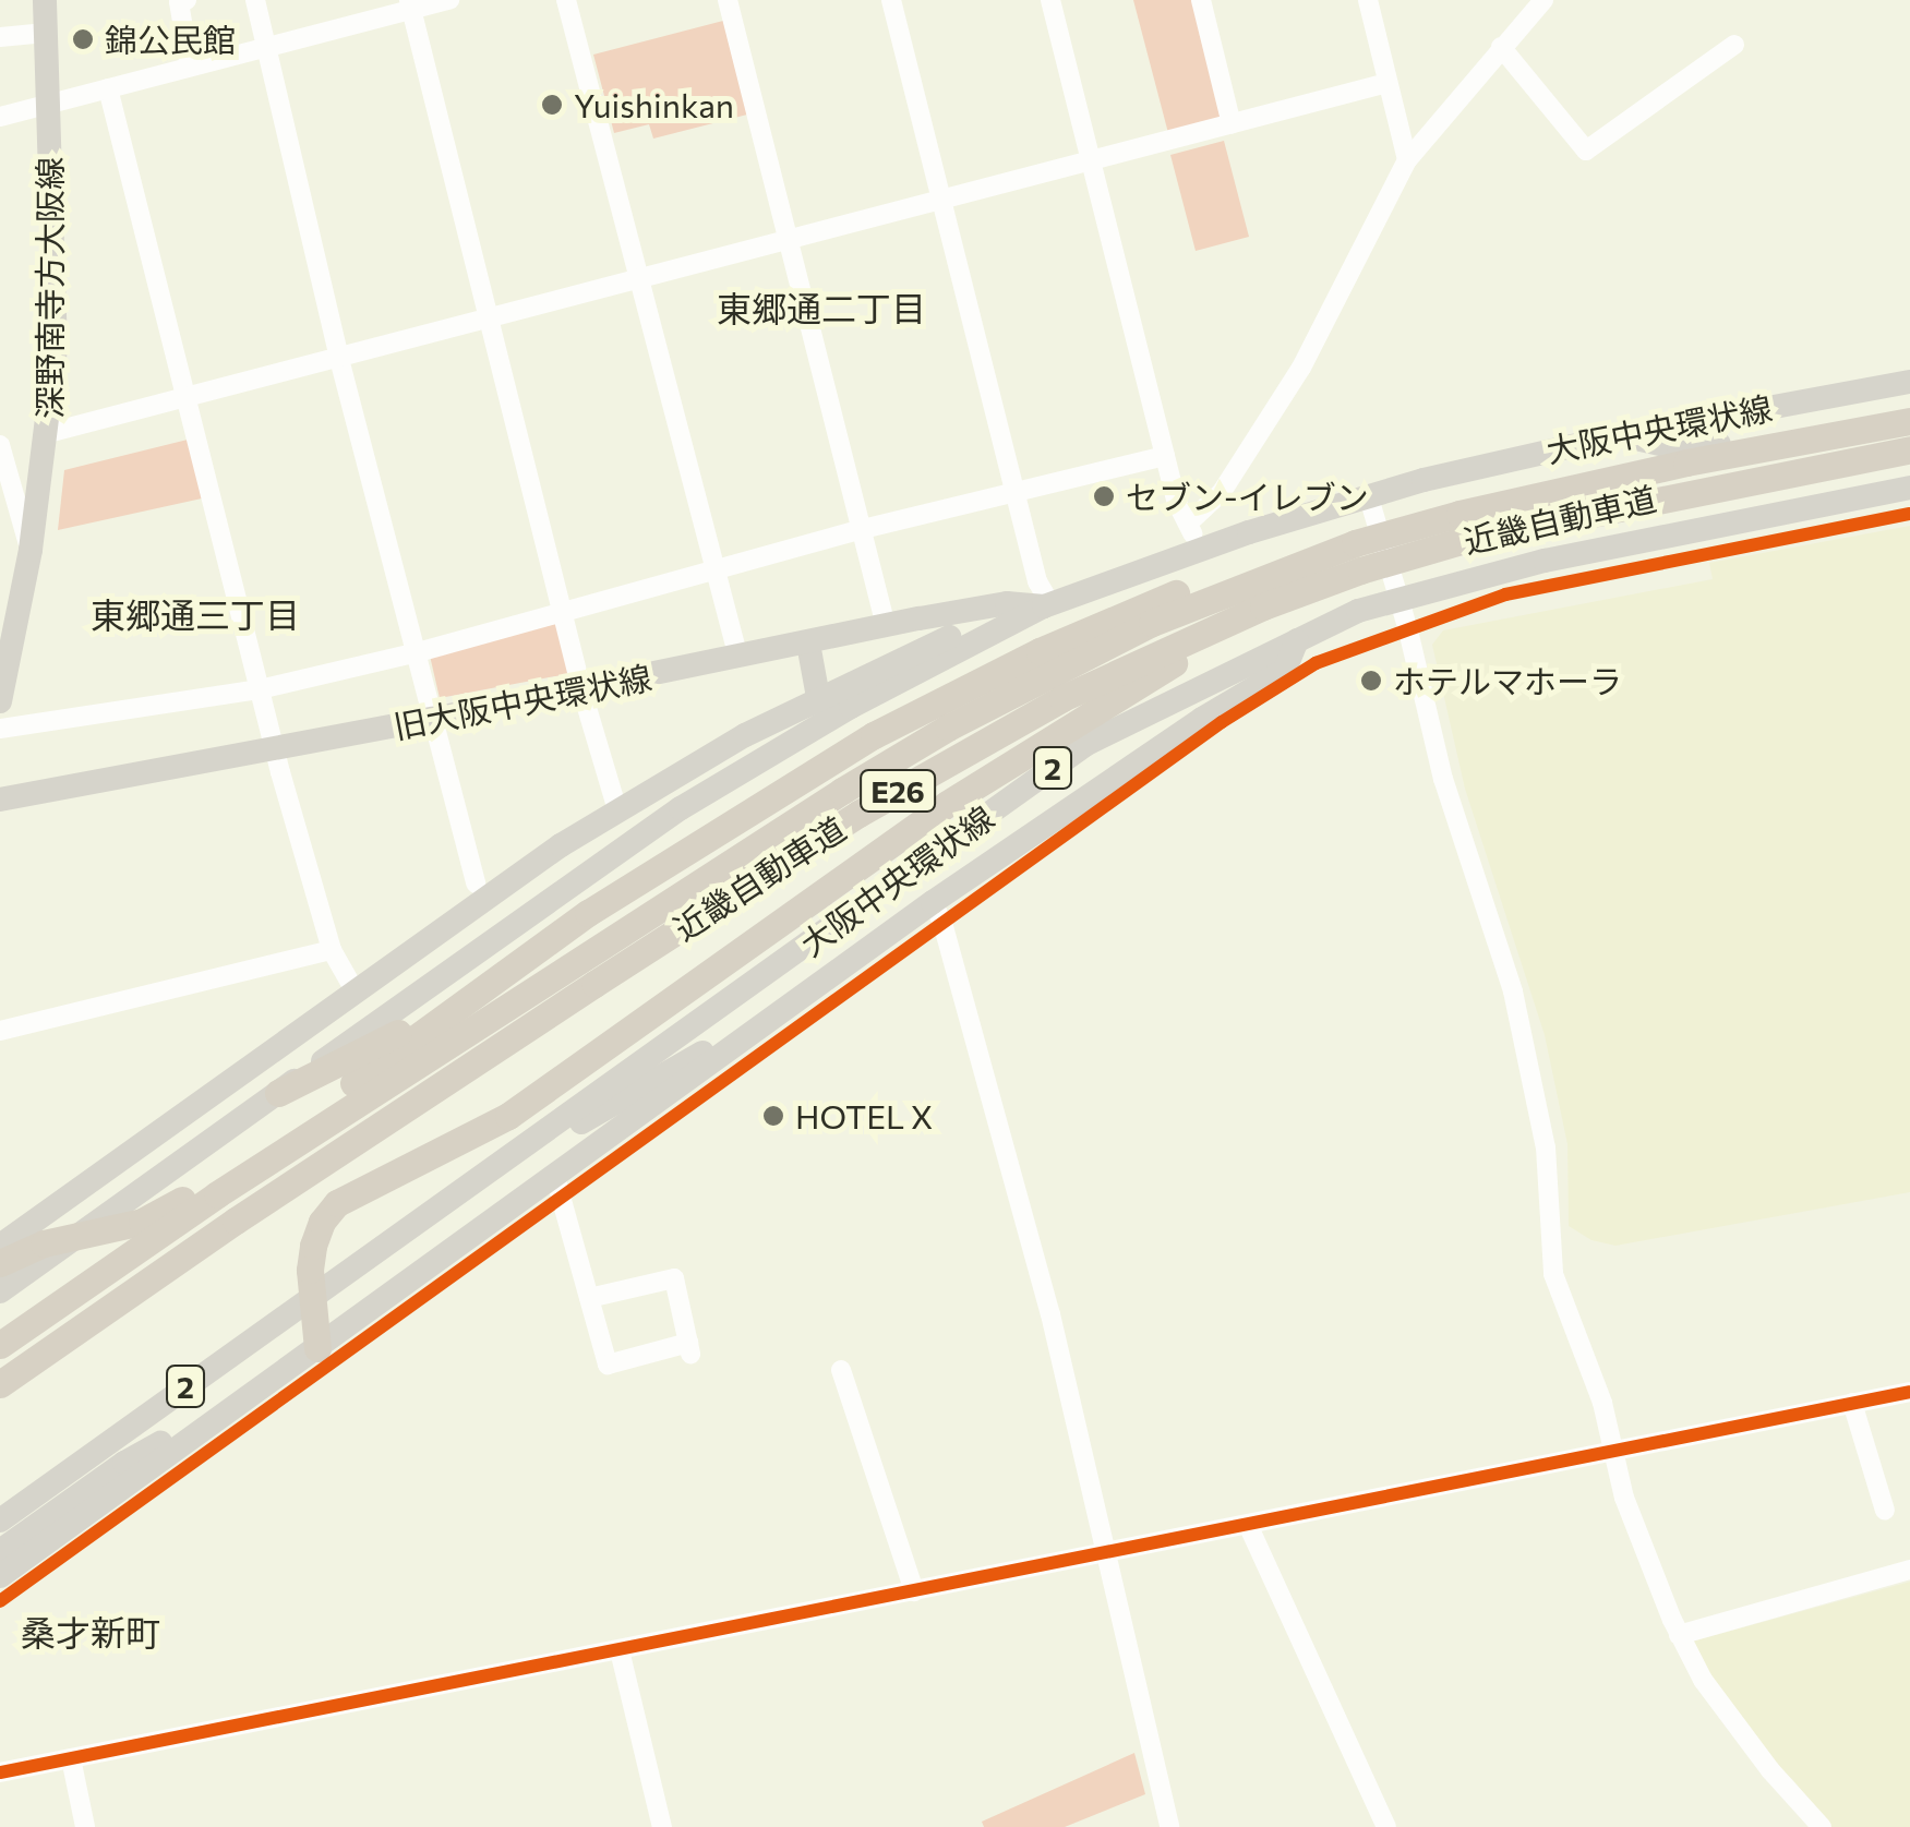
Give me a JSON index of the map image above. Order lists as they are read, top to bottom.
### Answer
{
  "streets": {
    "highway": ["近畿自動車道", "E26"],
    "main road": [
      "深野南寺方大阪線",
      "大阪中央環状線",
      "旧大阪中央環状線",
      "2"
    ]
  },
  "crossings": [
    ["大阪中央環状線", "旧大阪中央環状線"],
    ["大阪中央環状線", "2"]
  ],
  "districts": ["東郷通二丁目", "東郷通三丁目", "桑才新町"],
  "places": [
    "錦公民館",
    "Yuishinkan",
    "セブン-イレブン",
    "ホテルマホーラ",
    "HOTEL X"
  ]
}
